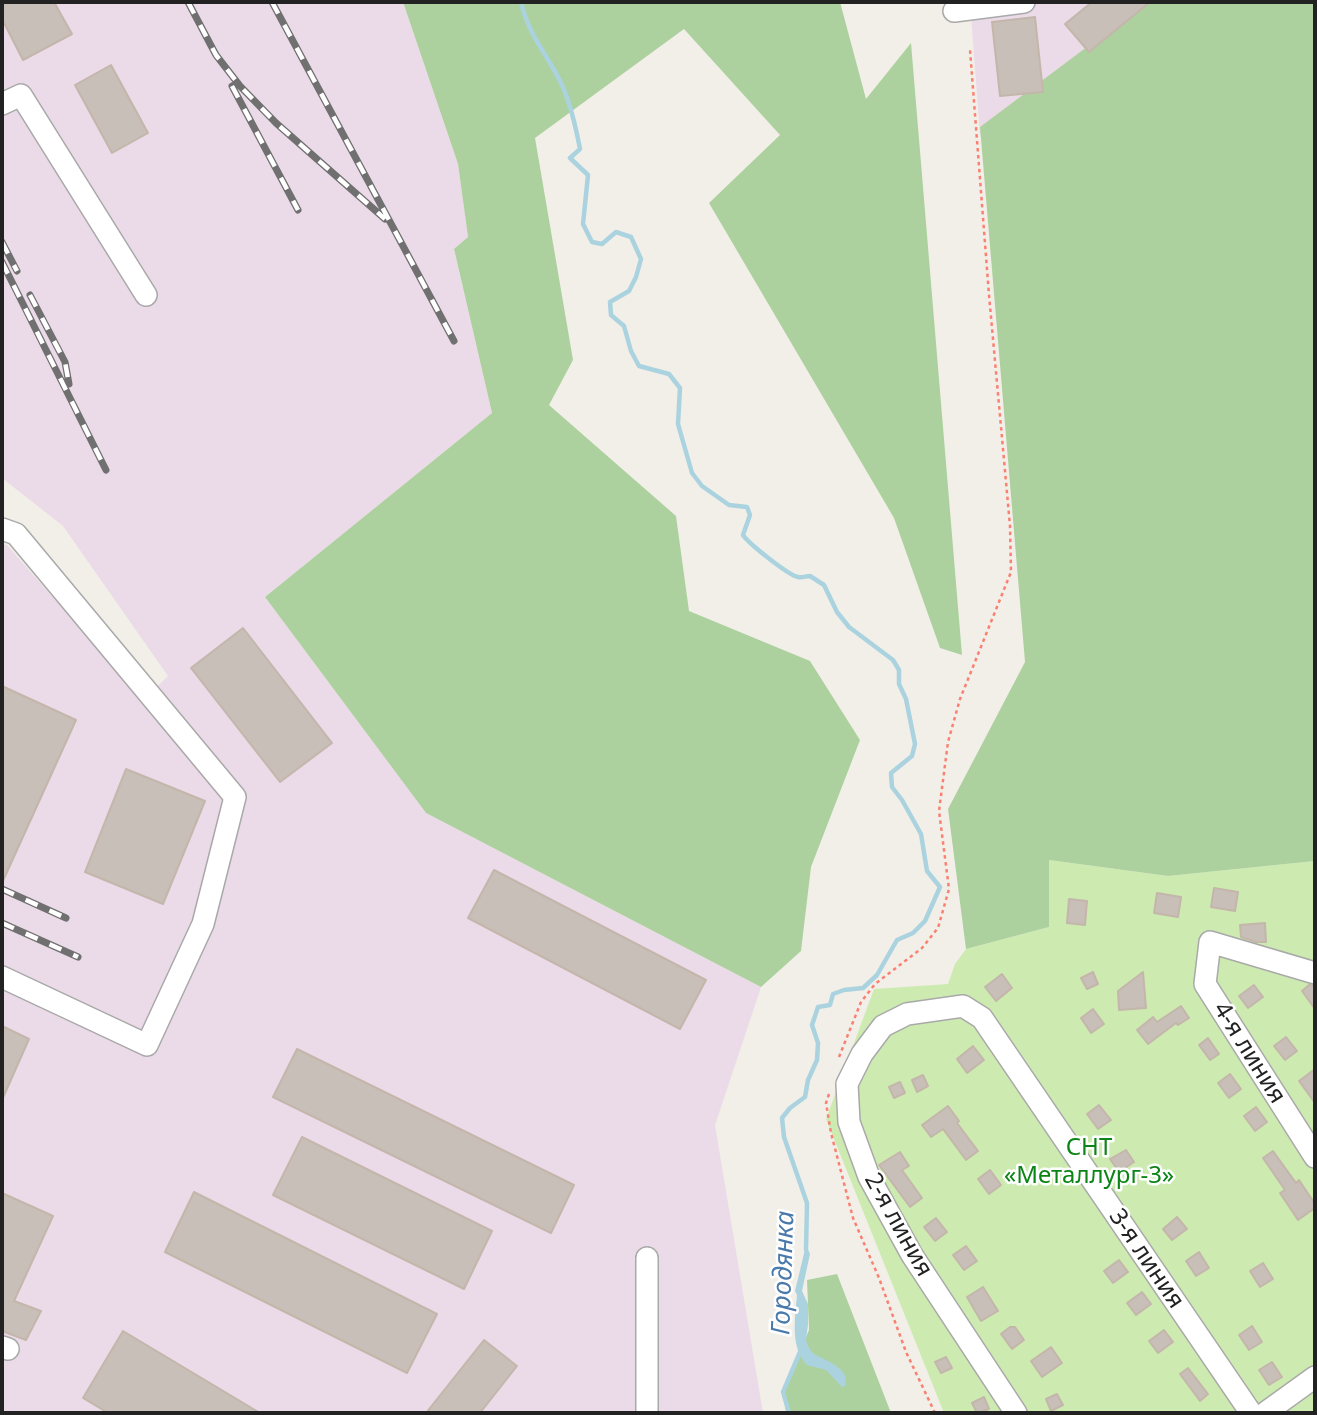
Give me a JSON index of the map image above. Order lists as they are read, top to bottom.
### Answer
{
  "streets": {
    "lane": ["4-я линия", "2-я линия", "3-я линия"]
  },
  "crossings": [
    ["2-я линия", "3-я линия"]
  ],
  "water": ["Городянка"],
  "parks": ["СНТ «Металлург-3»"]
}
